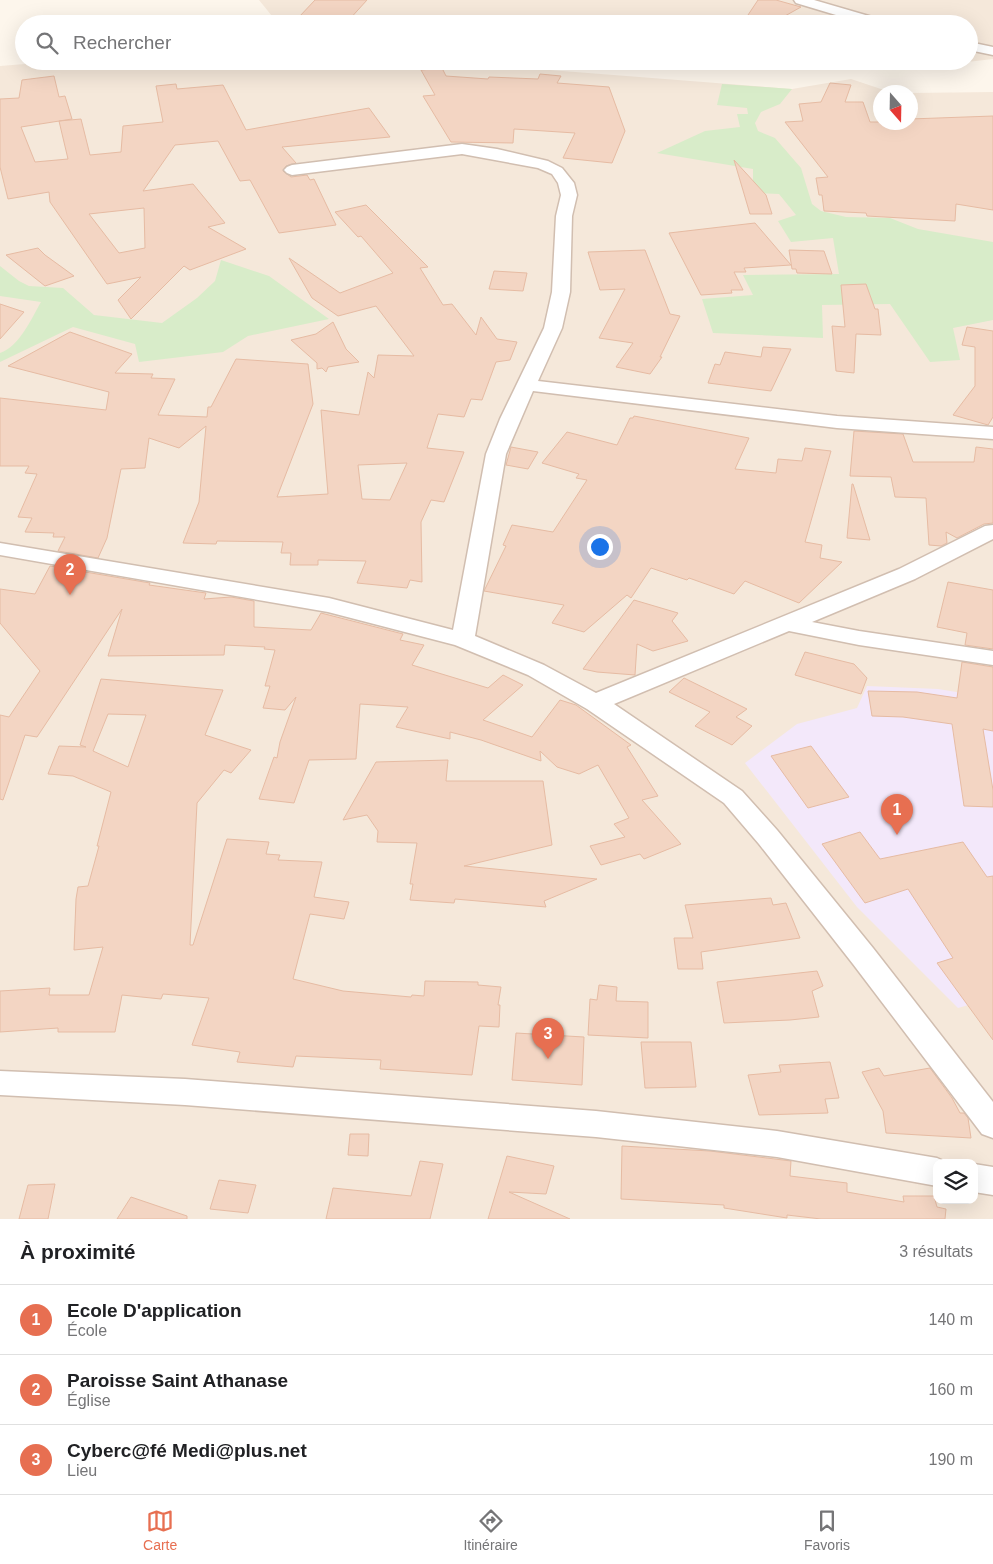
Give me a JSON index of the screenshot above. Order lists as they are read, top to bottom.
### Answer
{
  "north": "bottom",
  "page": {
    "search": "Rechercher",
    "pins": ["2", "1", "3"],
    "heading": ["À proximité", "3 résultats"],
    "list": [
      {
        "mark": "1",
        "name": "Ecole D'application",
        "note": "École",
        "value": "140 m"
      },
      {
        "mark": "2",
        "name": "Paroisse Saint Athanase",
        "note": "Église",
        "value": "160 m"
      },
      {
        "mark": "3",
        "name": "Cyberc@fé Medi@plus.net",
        "note": "Lieu",
        "value": "190 m"
      }
    ],
    "nav": ["Carte", "Itinéraire", "Favoris"]
  }
}
